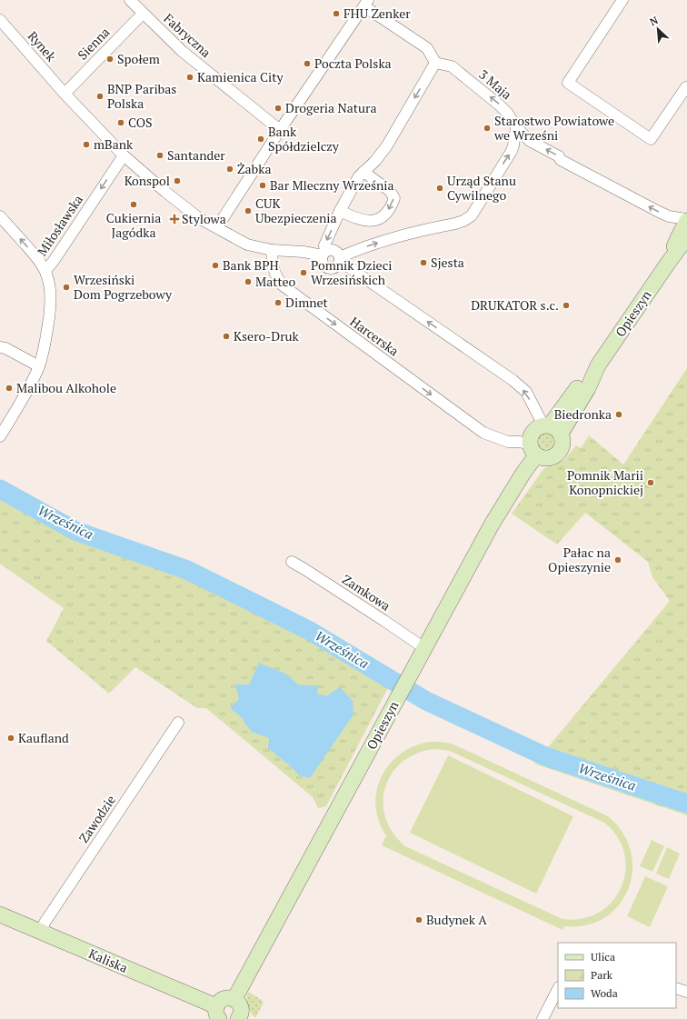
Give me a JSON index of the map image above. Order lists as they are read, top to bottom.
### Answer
{
  "streets": {
    "street": [
      "Fabryczna",
      "Sienna",
      "Rynek",
      "3 Maja",
      "Miłosławska",
      "Opieszyn",
      "Harcerska",
      "Zamkowa",
      "Zawodzie",
      "Kaliska"
    ]
  },
  "crossings": [
    ["Fabryczna", "Sienna"],
    ["Sienna", "Rynek"],
    ["Rynek", "Miłosławska"],
    ["Rynek", "Harcerska"],
    ["3 Maja", "Opieszyn"],
    ["Opieszyn", "Harcerska"],
    ["Opieszyn", "Zamkowa"],
    ["Zawodzie", "Kaliska"]
  ],
  "one_way": ["3 Maja", "Miłosławska"],
  "water": ["Wrześnica"],
  "places": {
    "other": [
      "FHU Zenker",
      "Społem",
      "Poczta Polska",
      "Kamienica City",
      "BNP Paribas Polska",
      "Drogeria Natura",
      "COS",
      "Starostwo Powiatowe we Wrześni",
      "Bank Spółdzielczy",
      "mBank",
      "Santander",
      "Żabka",
      "Konspol",
      "Bar Mleczny Września",
      "Urząd Stanu Cywilnego",
      "Cukiernia Jagódka",
      "CUK Ubezpieczenia",
      "Sjesta",
      "Bank BPH",
      "Pomnik Dzieci Wrzesińskich",
      "Matteo",
      "Wrzesiński Dom Pogrzebowy",
      "Dimnet",
      "DRUKATOR s.c.",
      "Ksero-Druk",
      "Malibou Alkohole",
      "Biedronka",
      "Pomnik Marii Konopnickiej",
      "Pałac na Opieszynie",
      "Kaufland",
      "Budynek A"
    ],
    "health": ["Stylowa"]
  },
  "legend": ["Ulica", "Park", "Woda"],
  "north": "top left"
}
